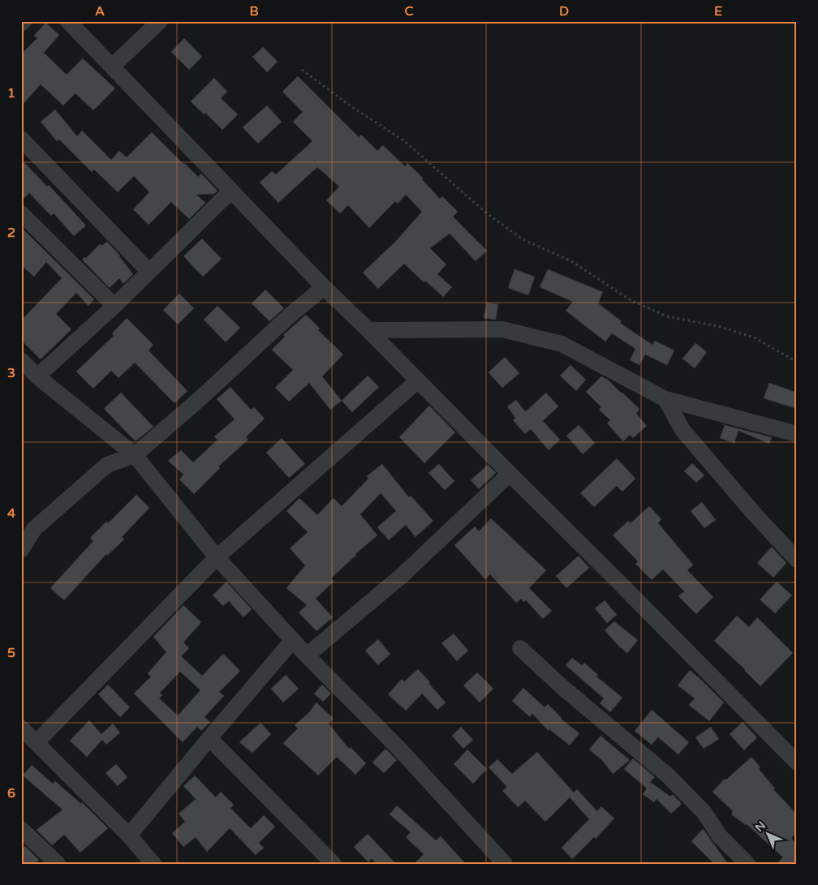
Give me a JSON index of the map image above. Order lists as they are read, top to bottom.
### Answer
{
  "north": "top left",
  "grid": {
    "columns": [
      "A",
      "B",
      "C",
      "D",
      "E"
    ],
    "rows": [
      "1",
      "2",
      "3",
      "4",
      "5",
      "6"
    ]
  }
}
